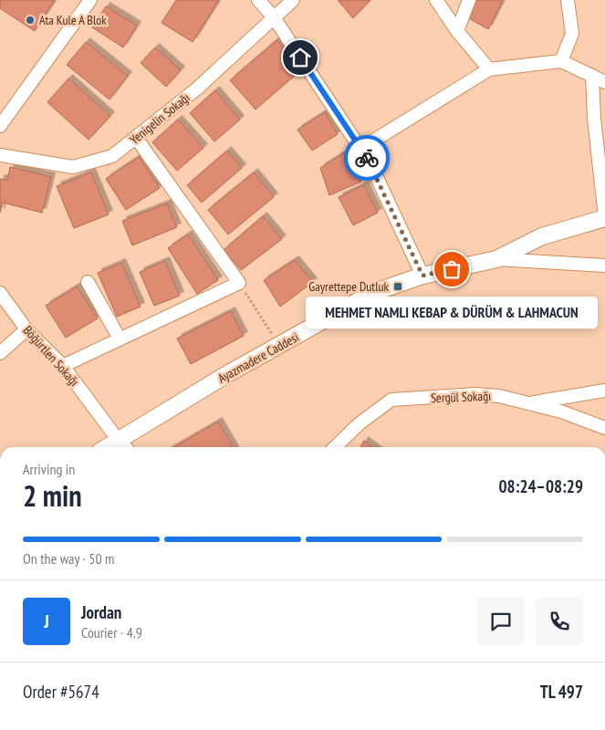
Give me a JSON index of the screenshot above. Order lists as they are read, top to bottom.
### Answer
{
  "streets": {
    "street": [
      "Yenigelin Sokağı",
      "Böğürtlen Sokağı",
      "Ayazmadere Caddesi",
      "Sergül Sokağı"
    ]
  },
  "crossings": [
    ["Böğürtlen Sokağı", "Ayazmadere Caddesi"]
  ],
  "places": {
    "other": ["Ata Kule A Blok", "MEHMET NAMLI KEBAP & DÜRÜM & LAHMACUN"],
    "transit": ["Gayrettepe Dutluk"]
  },
  "page": {
    "bubble": "MEHMET NAMLI KEBAP & DÜRÜM & LAHMACUN",
    "heading": ["2 min", "Arriving in", "08:24–08:29"],
    "panel": [
      "Jordan",
      "Courier · 4.9",
      "Order #5674",
      "TL 497"
    ],
    "bar": "On the way · 50 m",
    "round": "J"
  }
}
